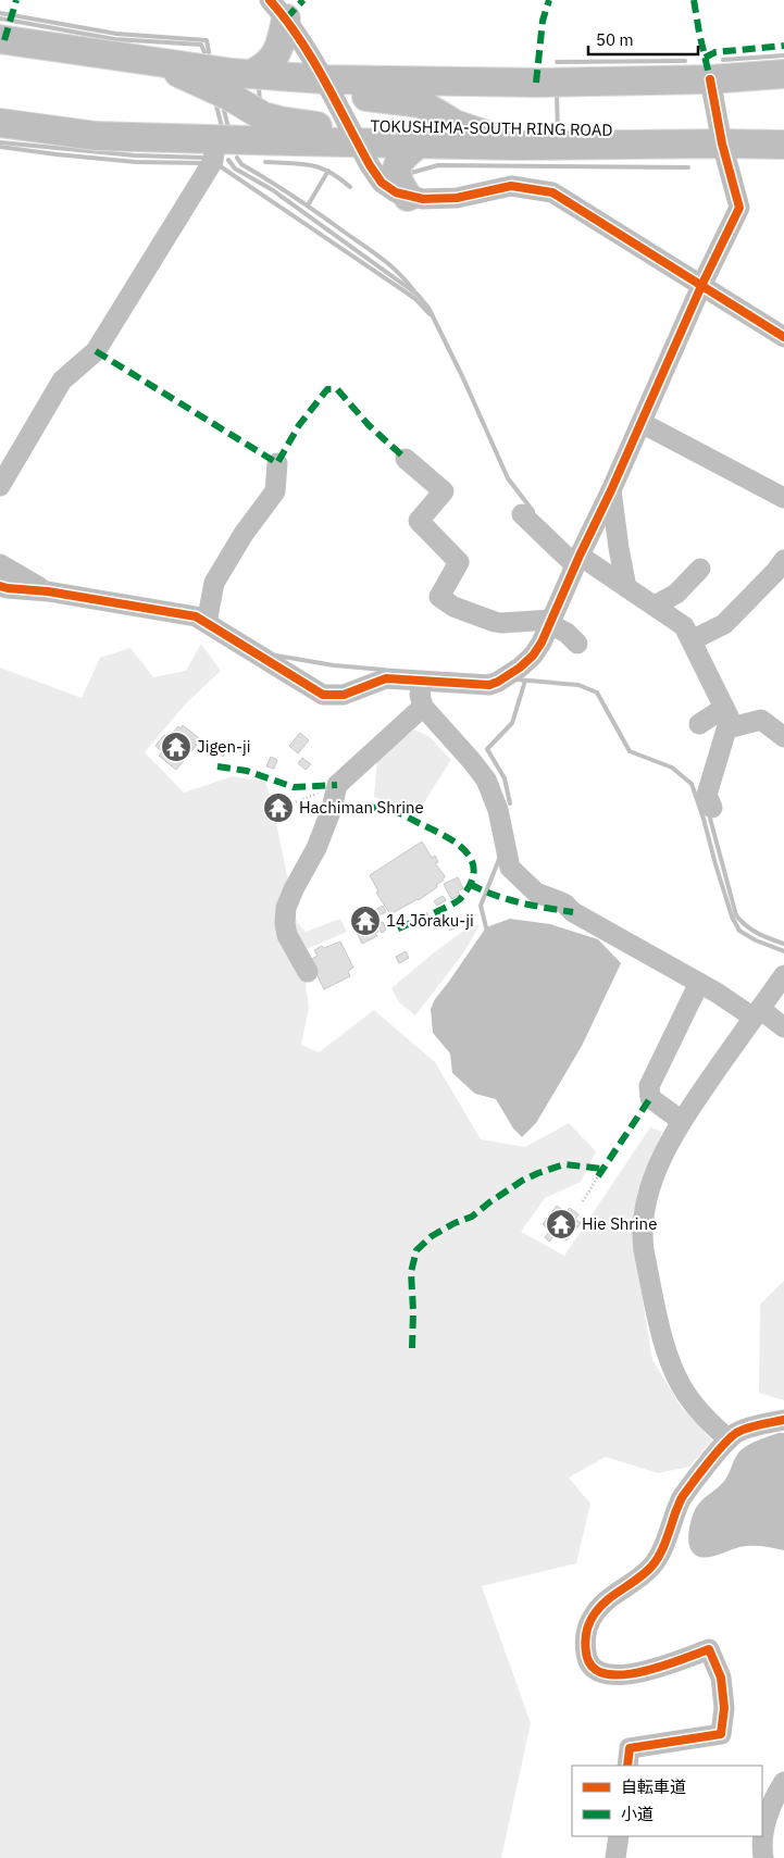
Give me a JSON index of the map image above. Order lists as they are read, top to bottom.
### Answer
{
  "streets": {
    "highway": ["TOKUSHIMA-SOUTH RING ROAD"]
  },
  "places": {
    "temple": [
      "Jigen-ji",
      "Hachiman Shrine",
      "14 Jōraku-ji",
      "Hie Shrine"
    ]
  },
  "legend": ["自転車道", "小道"],
  "scale_bar": "50 m"
}
